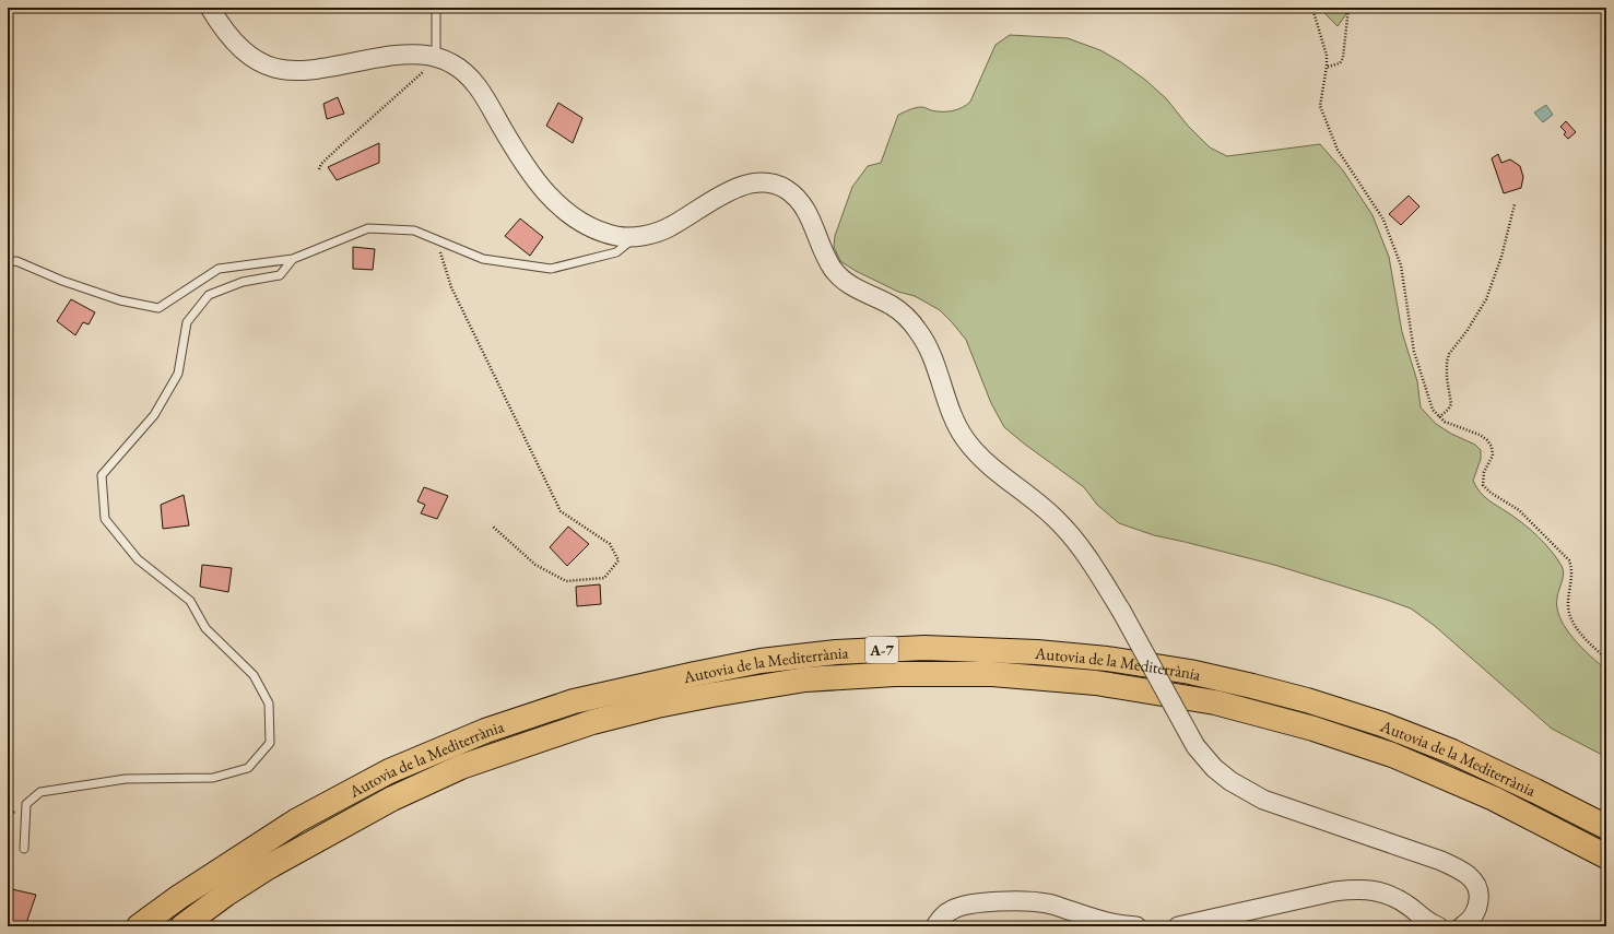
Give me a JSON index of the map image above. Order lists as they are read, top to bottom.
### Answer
{
  "streets": {
    "highway": ["A-7", "Autovia de la Mediterrània"]
  }
}
